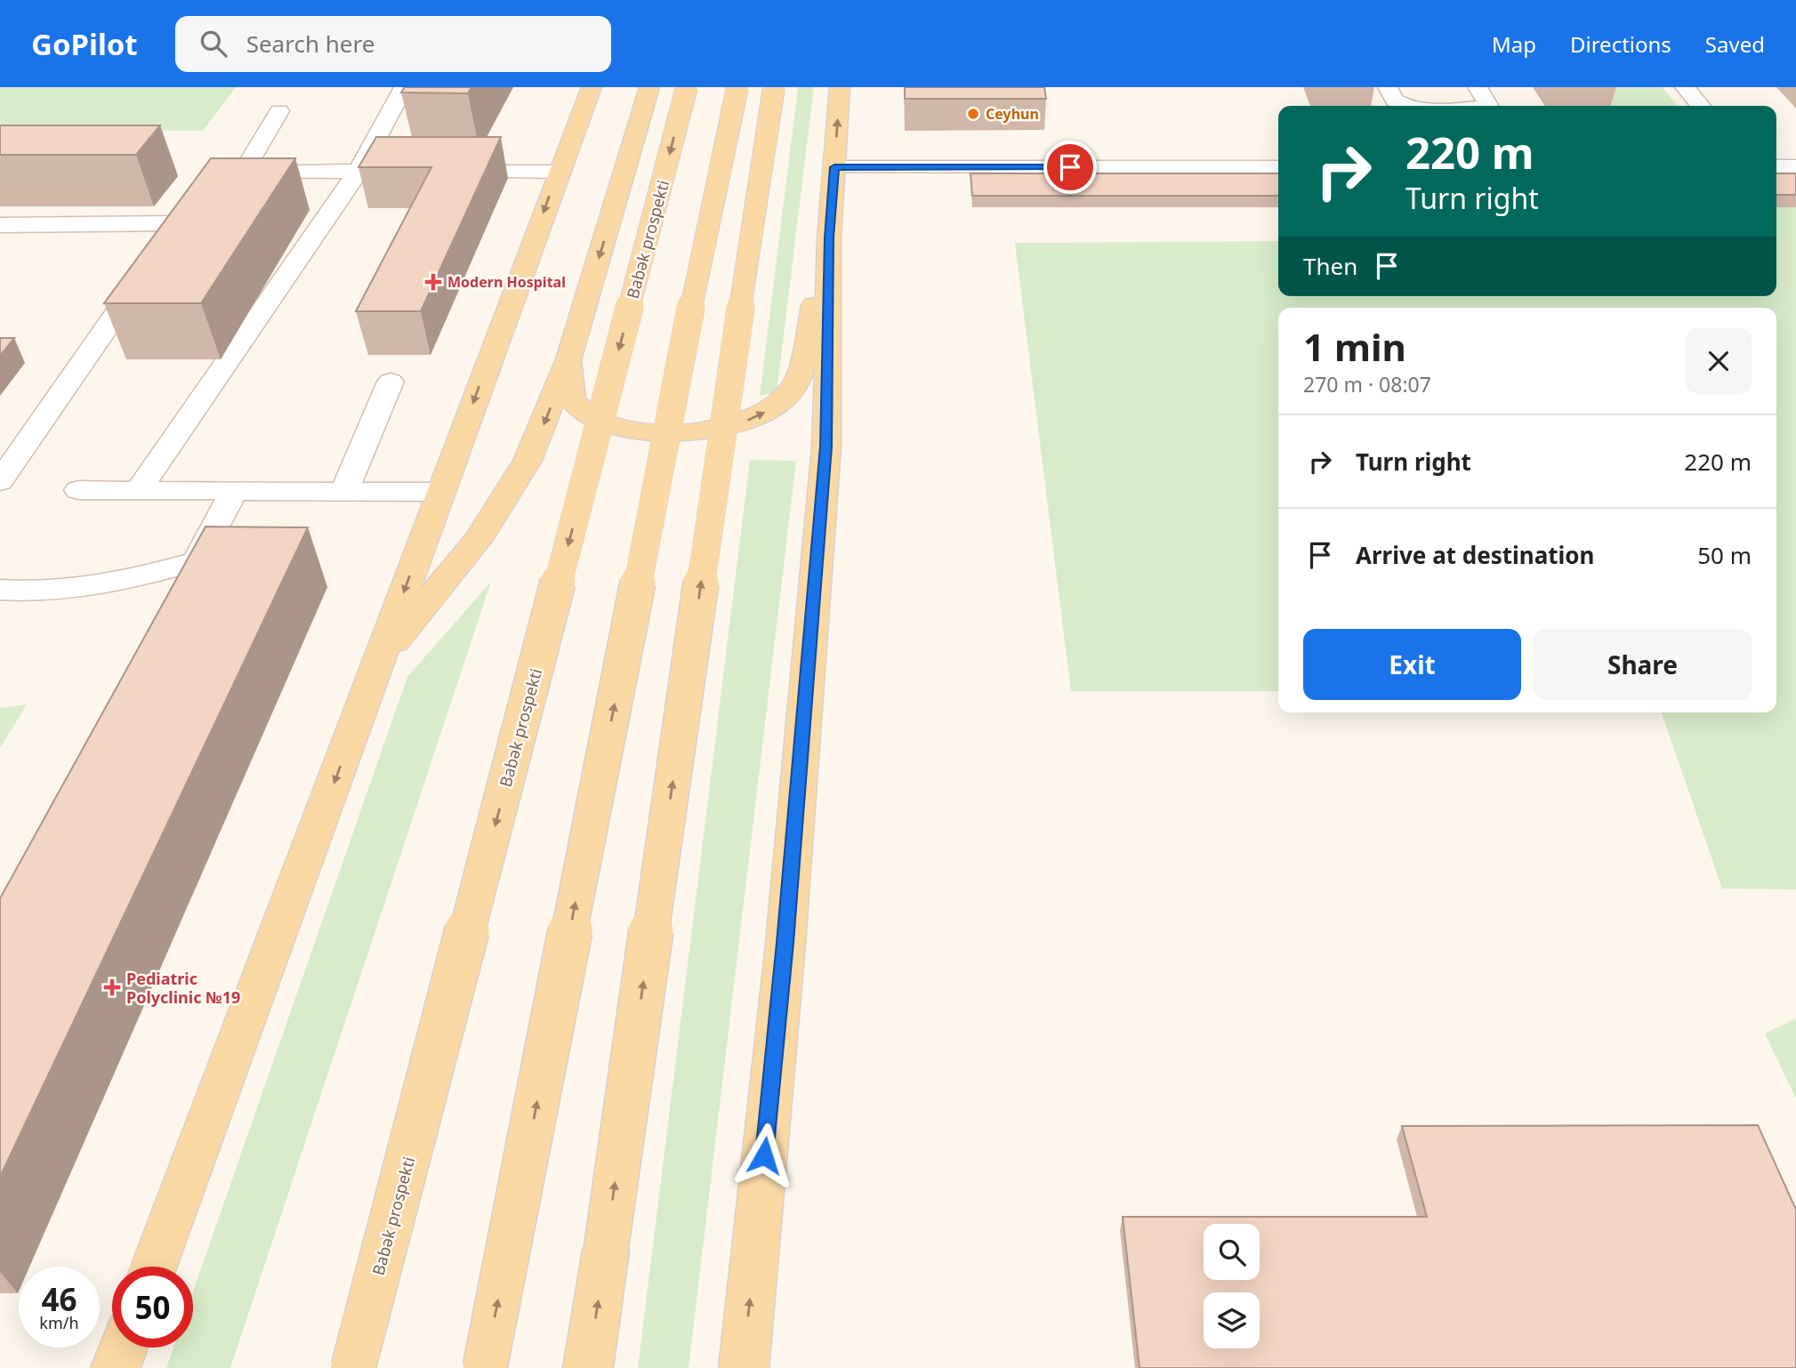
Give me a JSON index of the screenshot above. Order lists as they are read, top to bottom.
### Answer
{
  "streets": {
    "main road": ["Babək prospekti"]
  },
  "places": {
    "other": ["Ceyhun"],
    "health": ["Modern Hospital", "Pediatric Polyclinic №19"]
  },
  "page": {
    "header": "GoPilot",
    "search": "Search here",
    "nav": ["Map", "Directions", "Saved"],
    "turn": ["220 m", "Turn right"],
    "then": "Then",
    "heading": ["1 min", "270 m · 08:07"],
    "list": [
      {
        "name": "Turn right",
        "value": "220 m"
      },
      {
        "name": "Arrive at destination",
        "value": "50 m"
      }
    ],
    "buttons": ["Exit", "Share"],
    "speed": "46 km/h",
    "limit": "50"
  }
}
